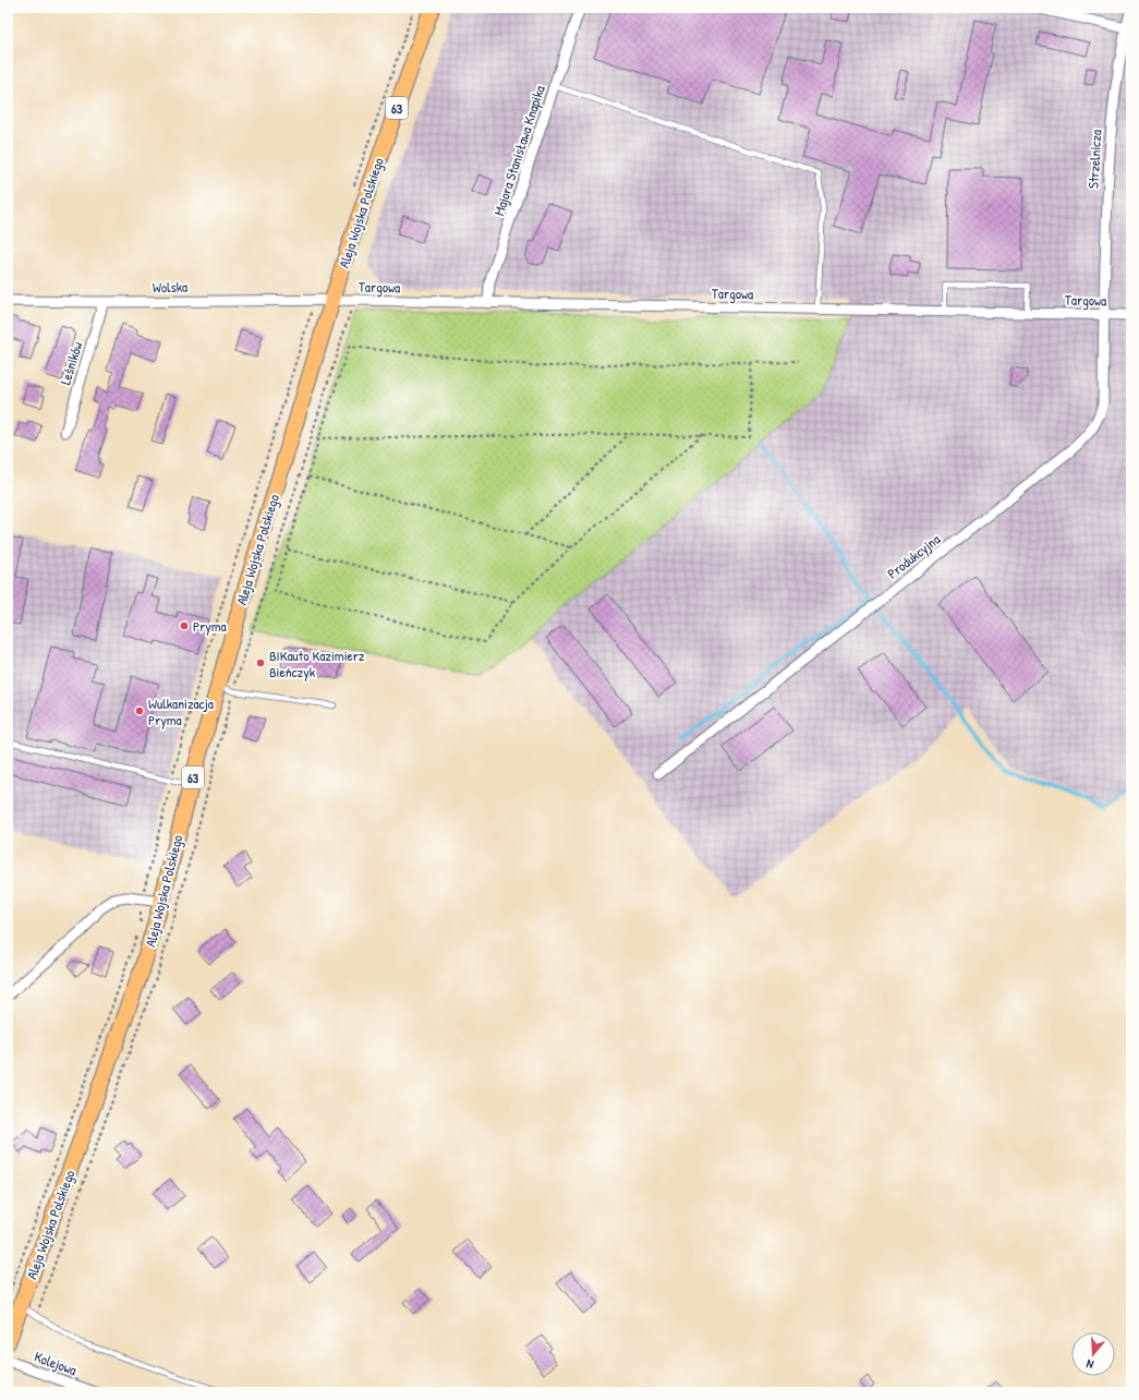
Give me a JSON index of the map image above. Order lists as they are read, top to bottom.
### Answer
{
  "streets": {
    "main road": ["63", "Aleja Wojska Polskiego"],
    "street": [
      "Majora Stanisława Knapika",
      "Strzelnicza",
      "Wolska",
      "Targowa",
      "Leśników",
      "Produkcyjna",
      "Kolejowa"
    ]
  },
  "crossings": [
    ["Majora Stanisława Knapika", "Targowa"],
    ["Strzelnicza", "Targowa"],
    ["Strzelnicza", "Produkcyjna"],
    ["Aleja Wojska Polskiego", "Wolska"],
    ["Aleja Wojska Polskiego", "Targowa"],
    ["Wolska", "Targowa"],
    ["Wolska", "Leśników"],
    ["Targowa", "Produkcyjna"]
  ],
  "places": ["Pryma", "BIKauto Kazimierz Bieńczyk", "Wulkanizacja Pryma"],
  "north": "bottom"
}
